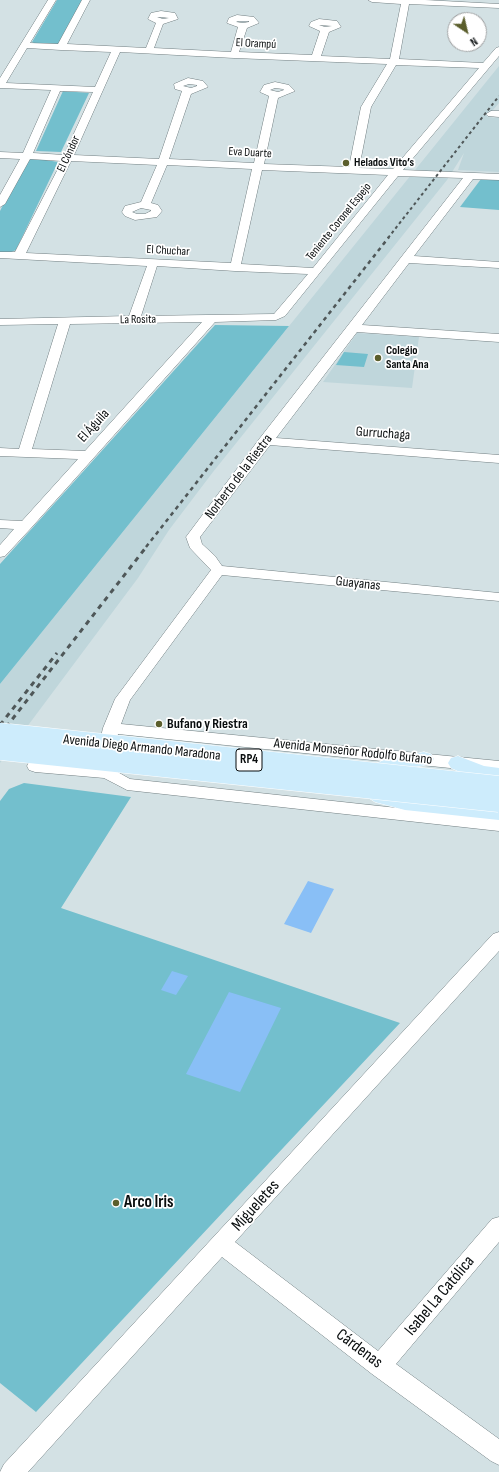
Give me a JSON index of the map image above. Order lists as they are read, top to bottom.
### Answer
{
  "streets": {
    "main road": ["Avenida Diego Armando Maradona", "RP4"],
    "street": [
      "El Orampú",
      "Eva Duarte",
      "El Cóndor",
      "Teniente Coronel Espejo",
      "El Chuchar",
      "La Rosita",
      "El Águila",
      "Gurruchaga",
      "Norberto de la Riestra",
      "Guayanas",
      "Avenida Monseñor Rodolfo Bufano",
      "Migueletes",
      "Isabel La Católica",
      "Cárdenas"
    ]
  },
  "crossings": [
    ["El Orampú", "El Cóndor"],
    ["El Orampú", "Teniente Coronel Espejo"],
    ["Eva Duarte", "El Cóndor"],
    ["Eva Duarte", "Teniente Coronel Espejo"],
    ["Eva Duarte", "Norberto de la Riestra"],
    ["El Cóndor", "El Chuchar"],
    ["Teniente Coronel Espejo", "El Chuchar"],
    ["Teniente Coronel Espejo", "La Rosita"],
    ["La Rosita", "El Águila"],
    ["Gurruchaga", "Norberto de la Riestra"],
    ["Norberto de la Riestra", "Guayanas"],
    ["Migueletes", "Cárdenas"],
    ["Isabel La Católica", "Cárdenas"]
  ],
  "places": [
    "Helados Vito’s",
    "Colegio Santa Ana",
    "Bufano y Riestra",
    "Arco Iris"
  ],
  "north": "bottom right"
}
